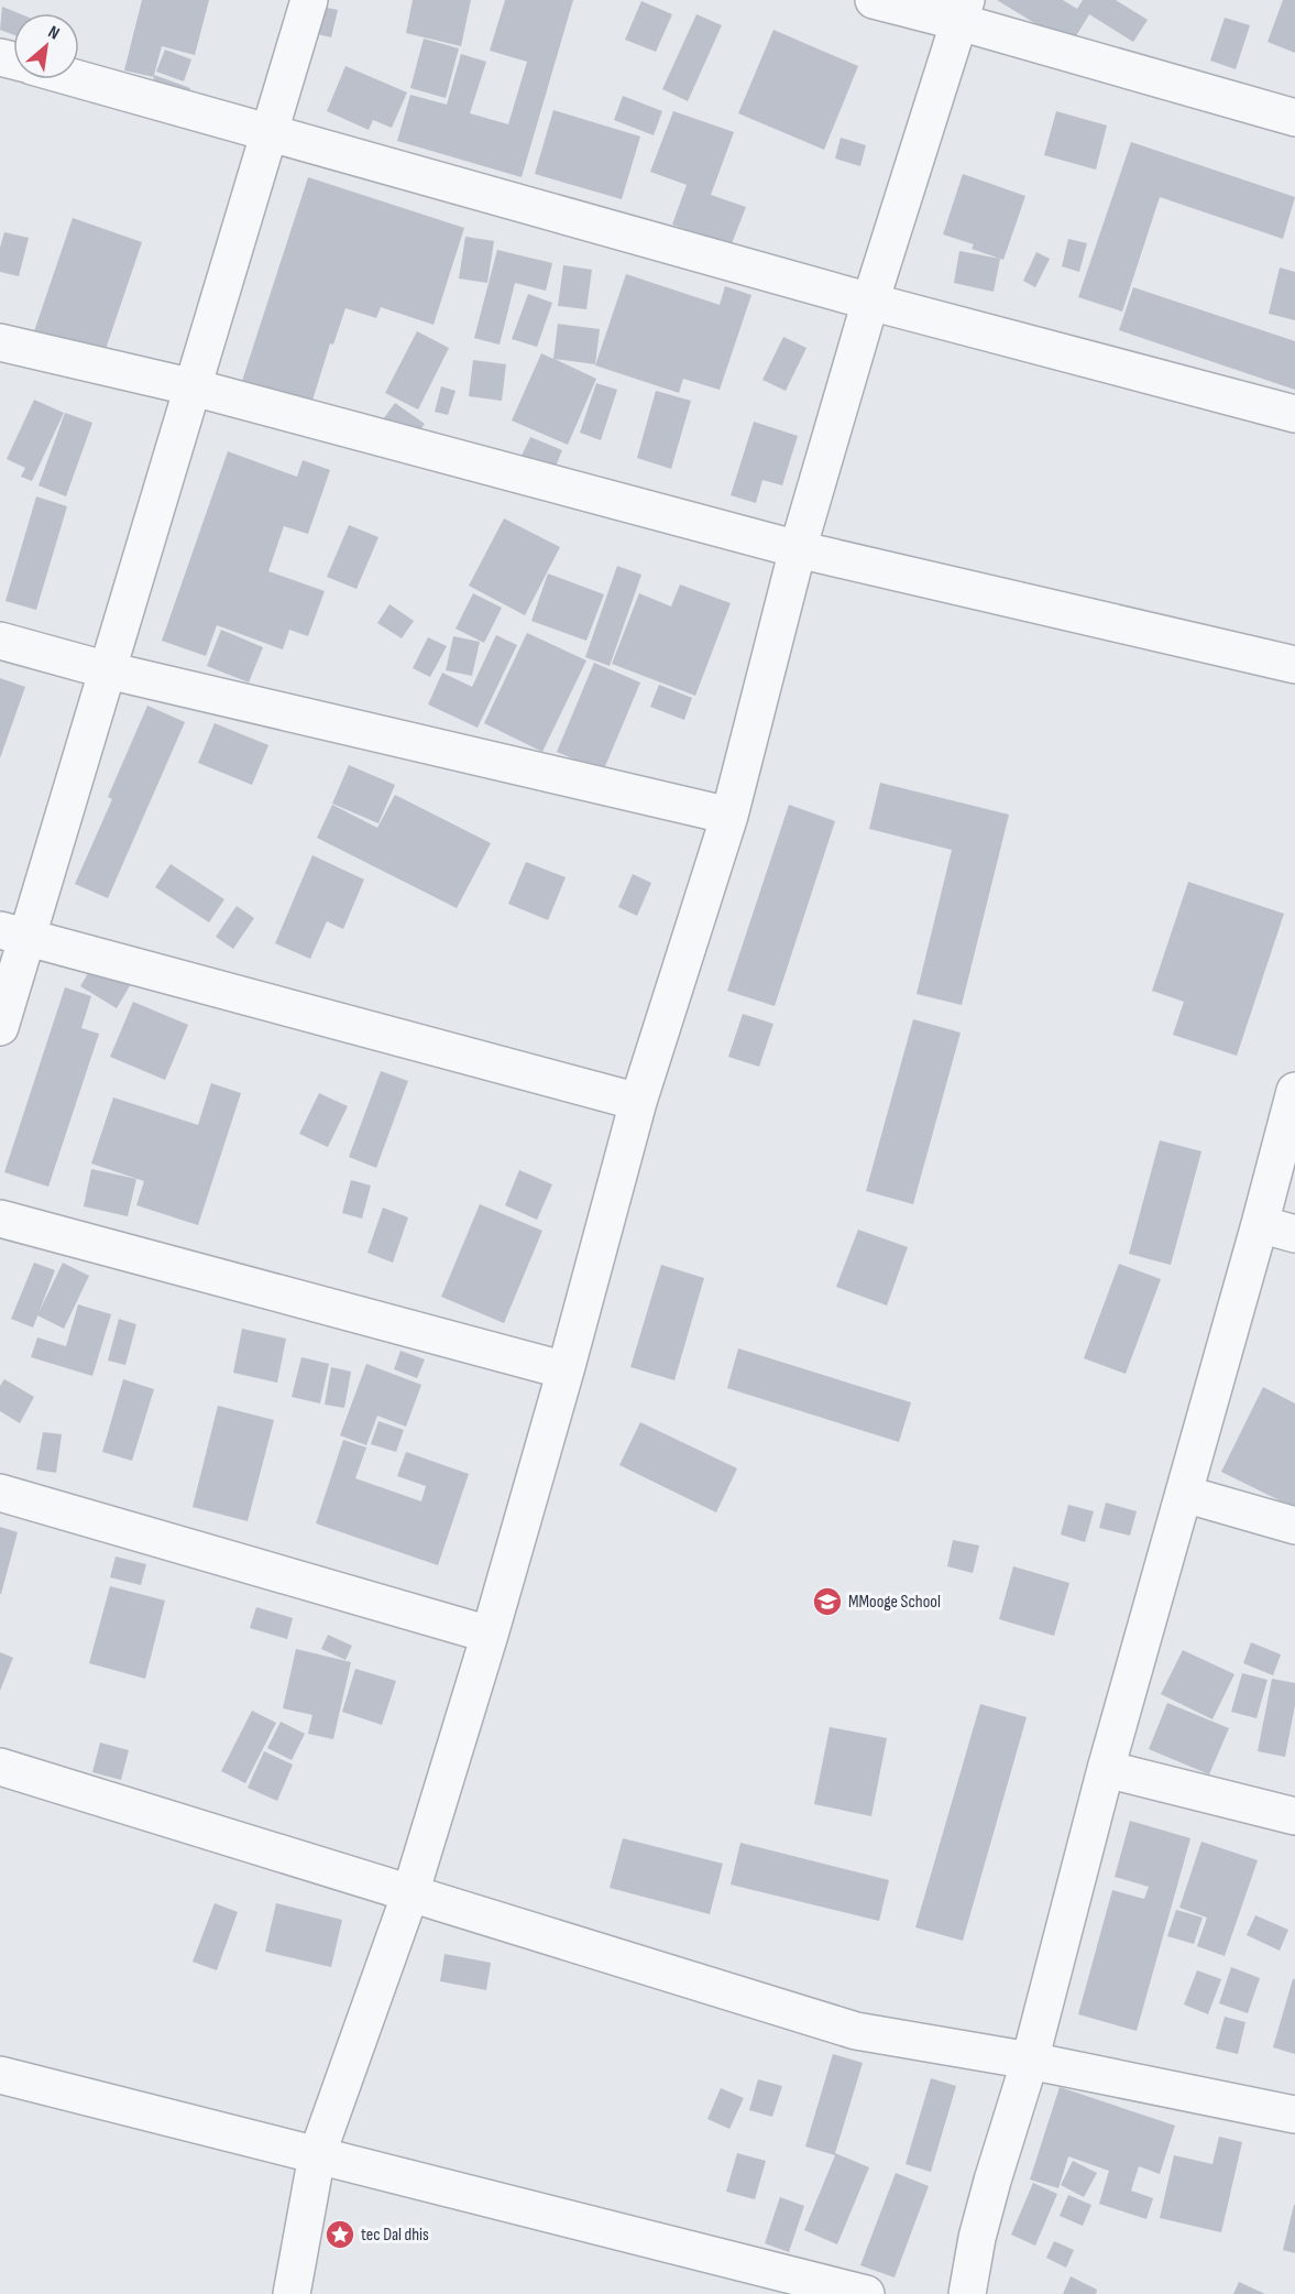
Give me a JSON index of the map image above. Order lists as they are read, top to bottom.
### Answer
{
  "places": {
    "school or university": ["MMooge School"],
    "place": ["tec Dal dhis"]
  },
  "north": "top right"
}
